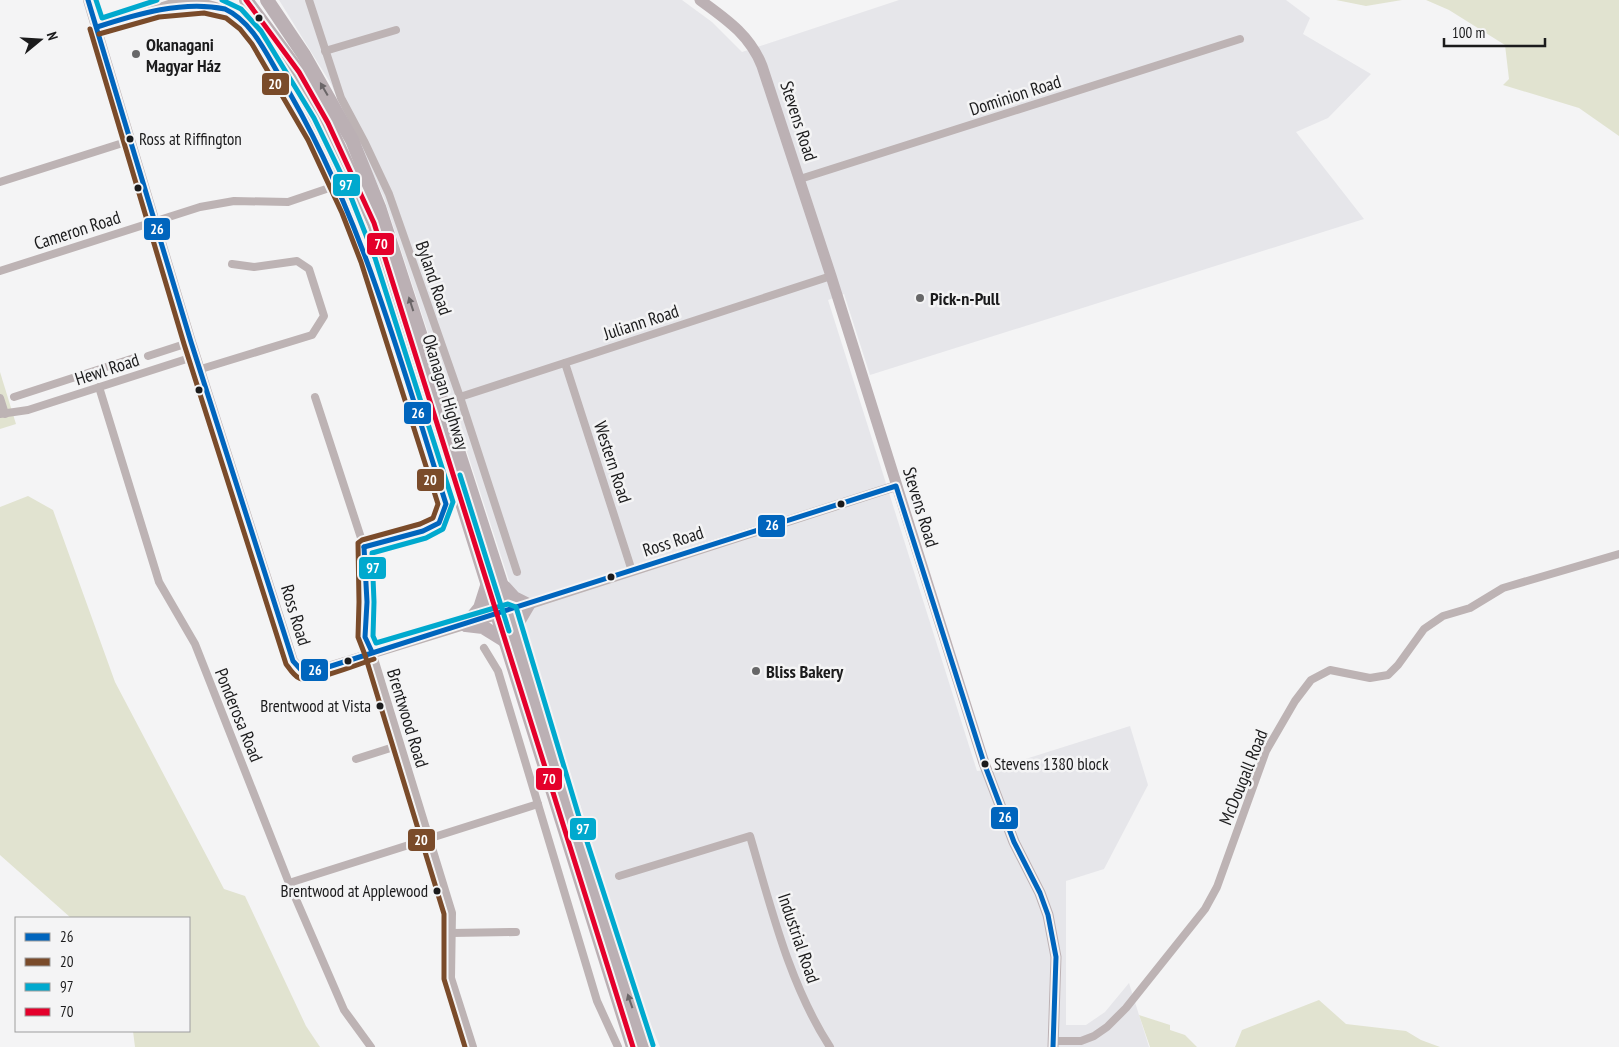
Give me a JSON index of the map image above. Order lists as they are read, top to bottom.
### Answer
{
  "streets": {
    "highway": ["Okanagan Highway"],
    "main road": ["Stevens Road"],
    "street": [
      "Dominion Road",
      "Cameron Road",
      "Byland Road",
      "Juliann Road",
      "Hewl Road",
      "Western Road",
      "Ross Road",
      "Ponderosa Road",
      "Brentwood Road",
      "McDougall Road",
      "Industrial Road"
    ]
  },
  "crossings": [
    ["Dominion Road", "Stevens Road"],
    ["Stevens Road", "Juliann Road"],
    ["Stevens Road", "Ross Road"],
    ["Stevens Road", "McDougall Road"],
    ["Cameron Road", "Ross Road"],
    ["Byland Road", "Juliann Road"],
    ["Juliann Road", "Western Road"],
    ["Hewl Road", "Ross Road"],
    ["Hewl Road", "Ponderosa Road"],
    ["Okanagan Highway", "Ross Road"],
    ["Western Road", "Ross Road"],
    ["Ross Road", "Brentwood Road"]
  ],
  "places": [
    "Okanagani Magyar Ház",
    "Ross at Riffington",
    "Pick-n-Pull",
    "Bliss Bakery",
    "Brentwood at Vista",
    "Stevens 1380 block",
    "Brentwood at Applewood"
  ],
  "lines": [
    "transit line 26",
    "transit line 97",
    "transit line 70",
    "transit line 20"
  ],
  "legend": [
    "26",
    "20",
    "97",
    "70"
  ],
  "scale_bar": "100 m",
  "north": "right"
}
